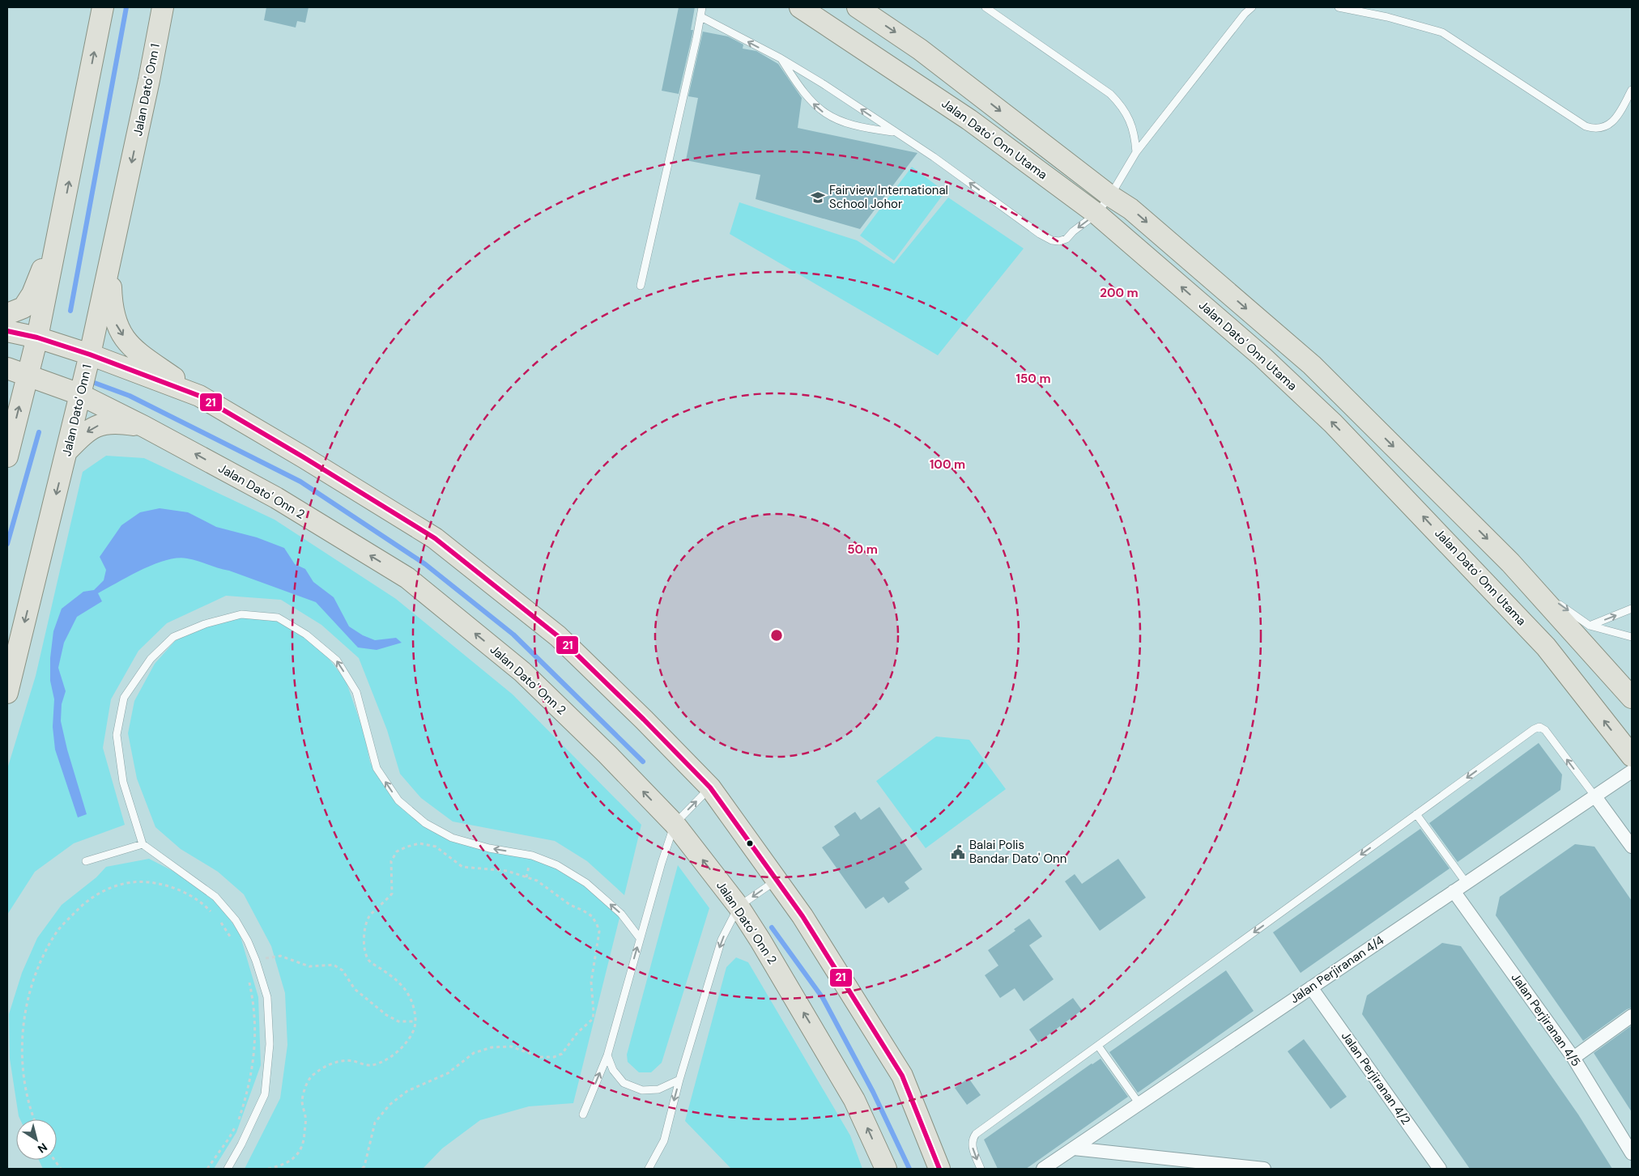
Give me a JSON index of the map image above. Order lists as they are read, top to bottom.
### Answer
{
  "streets": {
    "main road": ["Jalan Dato' Onn 1", "Jalan Dato' Onn Utama", "Jalan Dato' Onn 2"],
    "street": ["Jalan Perjiranan 4/4", "Jalan Perjiranan 4/5", "Jalan Perjiranan 4/2"]
  },
  "crossings": [
    ["Jalan Dato' Onn 1", "Jalan Dato' Onn 2"],
    ["Jalan Perjiranan 4/4", "Jalan Perjiranan 4/5"],
    ["Jalan Perjiranan 4/4", "Jalan Perjiranan 4/2"]
  ],
  "places": {
    "school or university": ["Fairview International School Johor"],
    "public building": ["Balai Polis Bandar Dato' Onn"]
  },
  "lines": ["transit line 21"],
  "north": "bottom right",
  "rings": [
    "200 m",
    "150 m",
    "100 m",
    "50 m"
  ]
}
